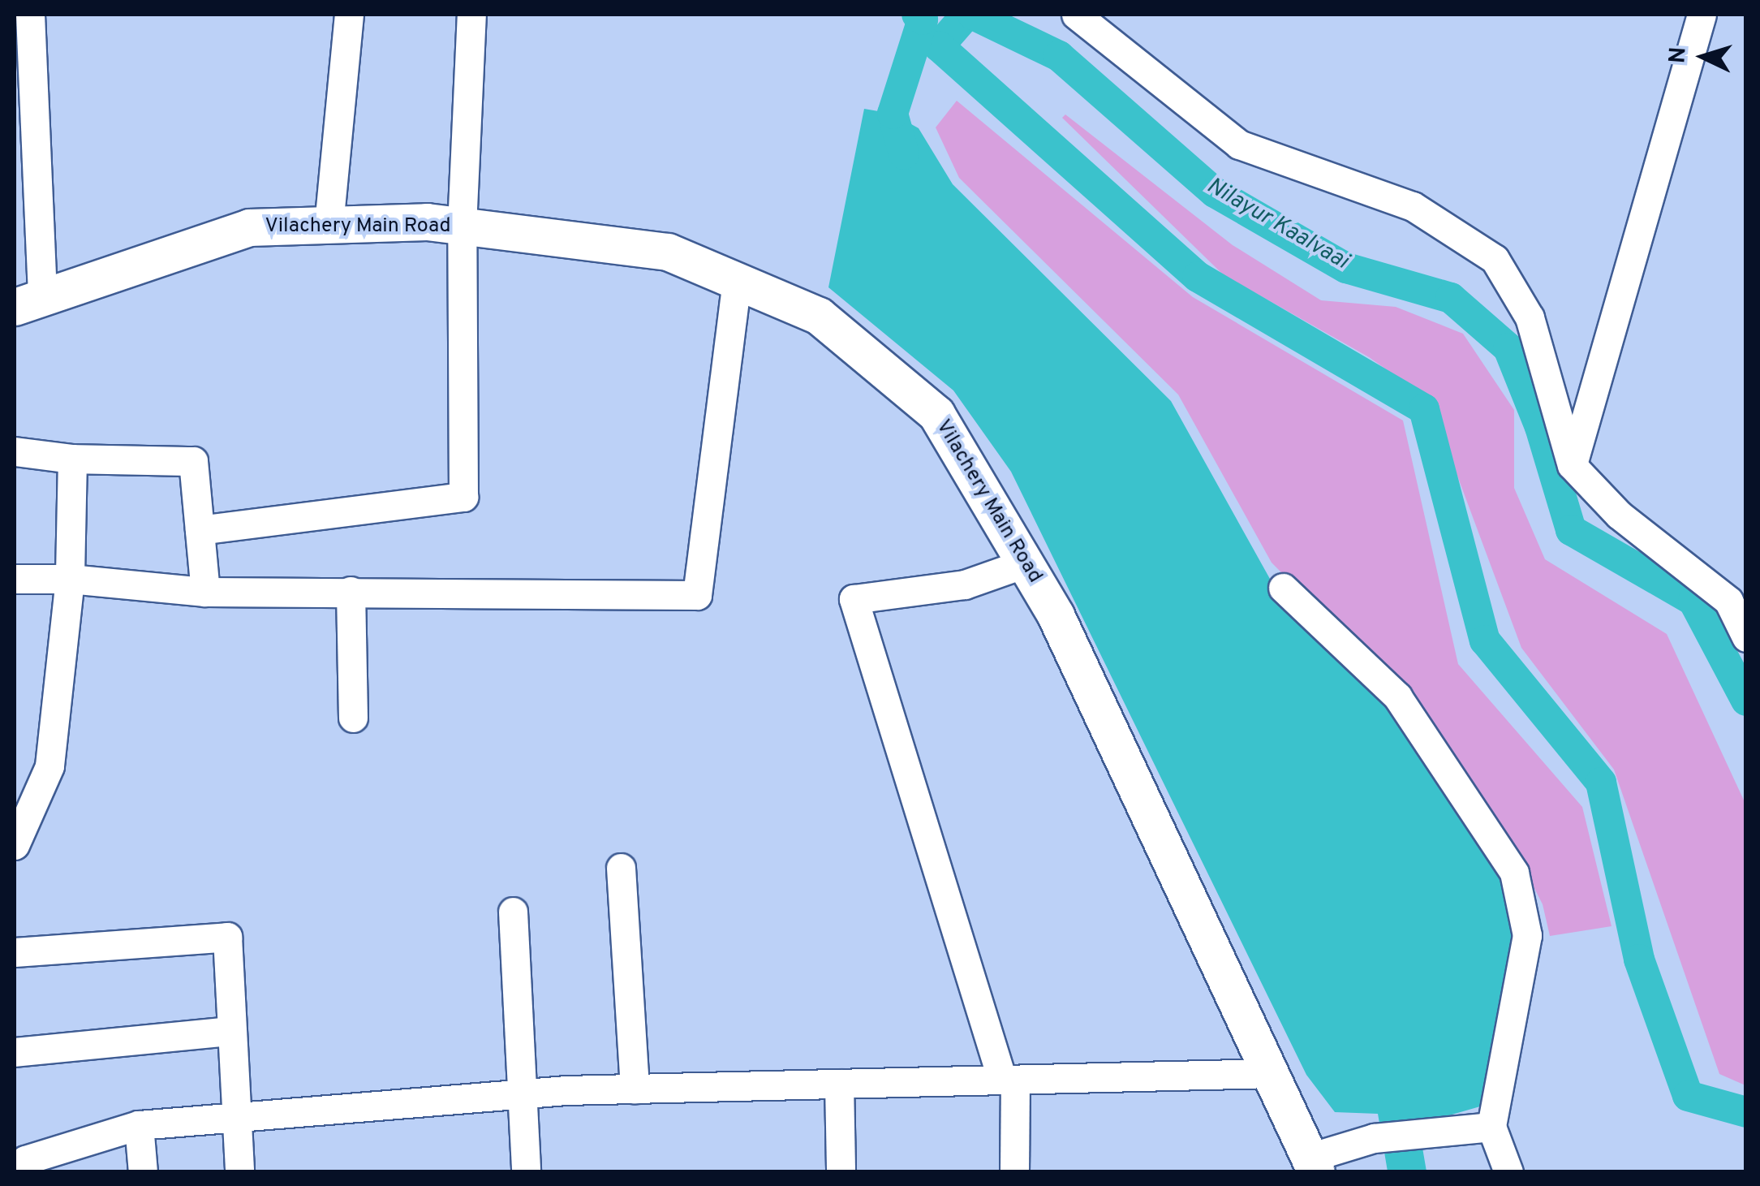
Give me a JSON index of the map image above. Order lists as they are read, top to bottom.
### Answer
{
  "streets": {
    "main road": ["Vilachery Main Road"]
  },
  "water": ["Nilayur Kaalvaai"],
  "north": "left"
}
